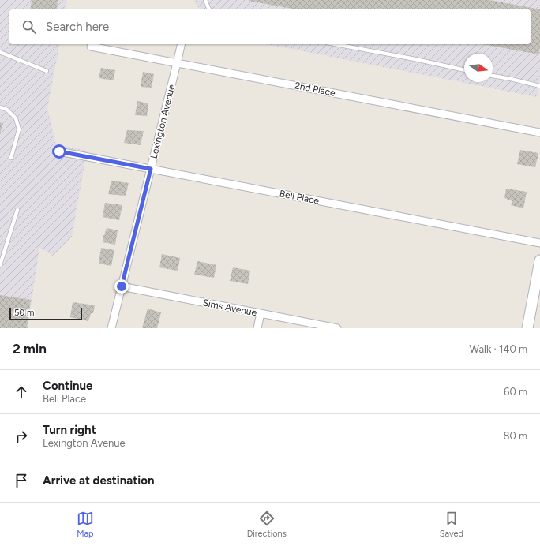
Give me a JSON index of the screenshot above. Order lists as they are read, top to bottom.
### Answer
{
  "streets": {
    "street": [
      "2nd Place",
      "Lexington Avenue",
      "Bell Place",
      "Sims Avenue"
    ]
  },
  "crossings": [
    ["2nd Place", "Lexington Avenue"],
    ["Lexington Avenue", "Bell Place"],
    ["Lexington Avenue", "Sims Avenue"]
  ],
  "scale_bar": "50 m",
  "north": "right",
  "page": {
    "search": "Search here",
    "scale": "50 m",
    "heading": ["2 min", "Walk · 140 m"],
    "list": [
      ["Continue", "Bell Place", "60 m"],
      ["Turn right", "Lexington Avenue", "80 m"],
      "Arrive at destination"
    ],
    "nav": ["Map", "Directions", "Saved"]
  }
}
